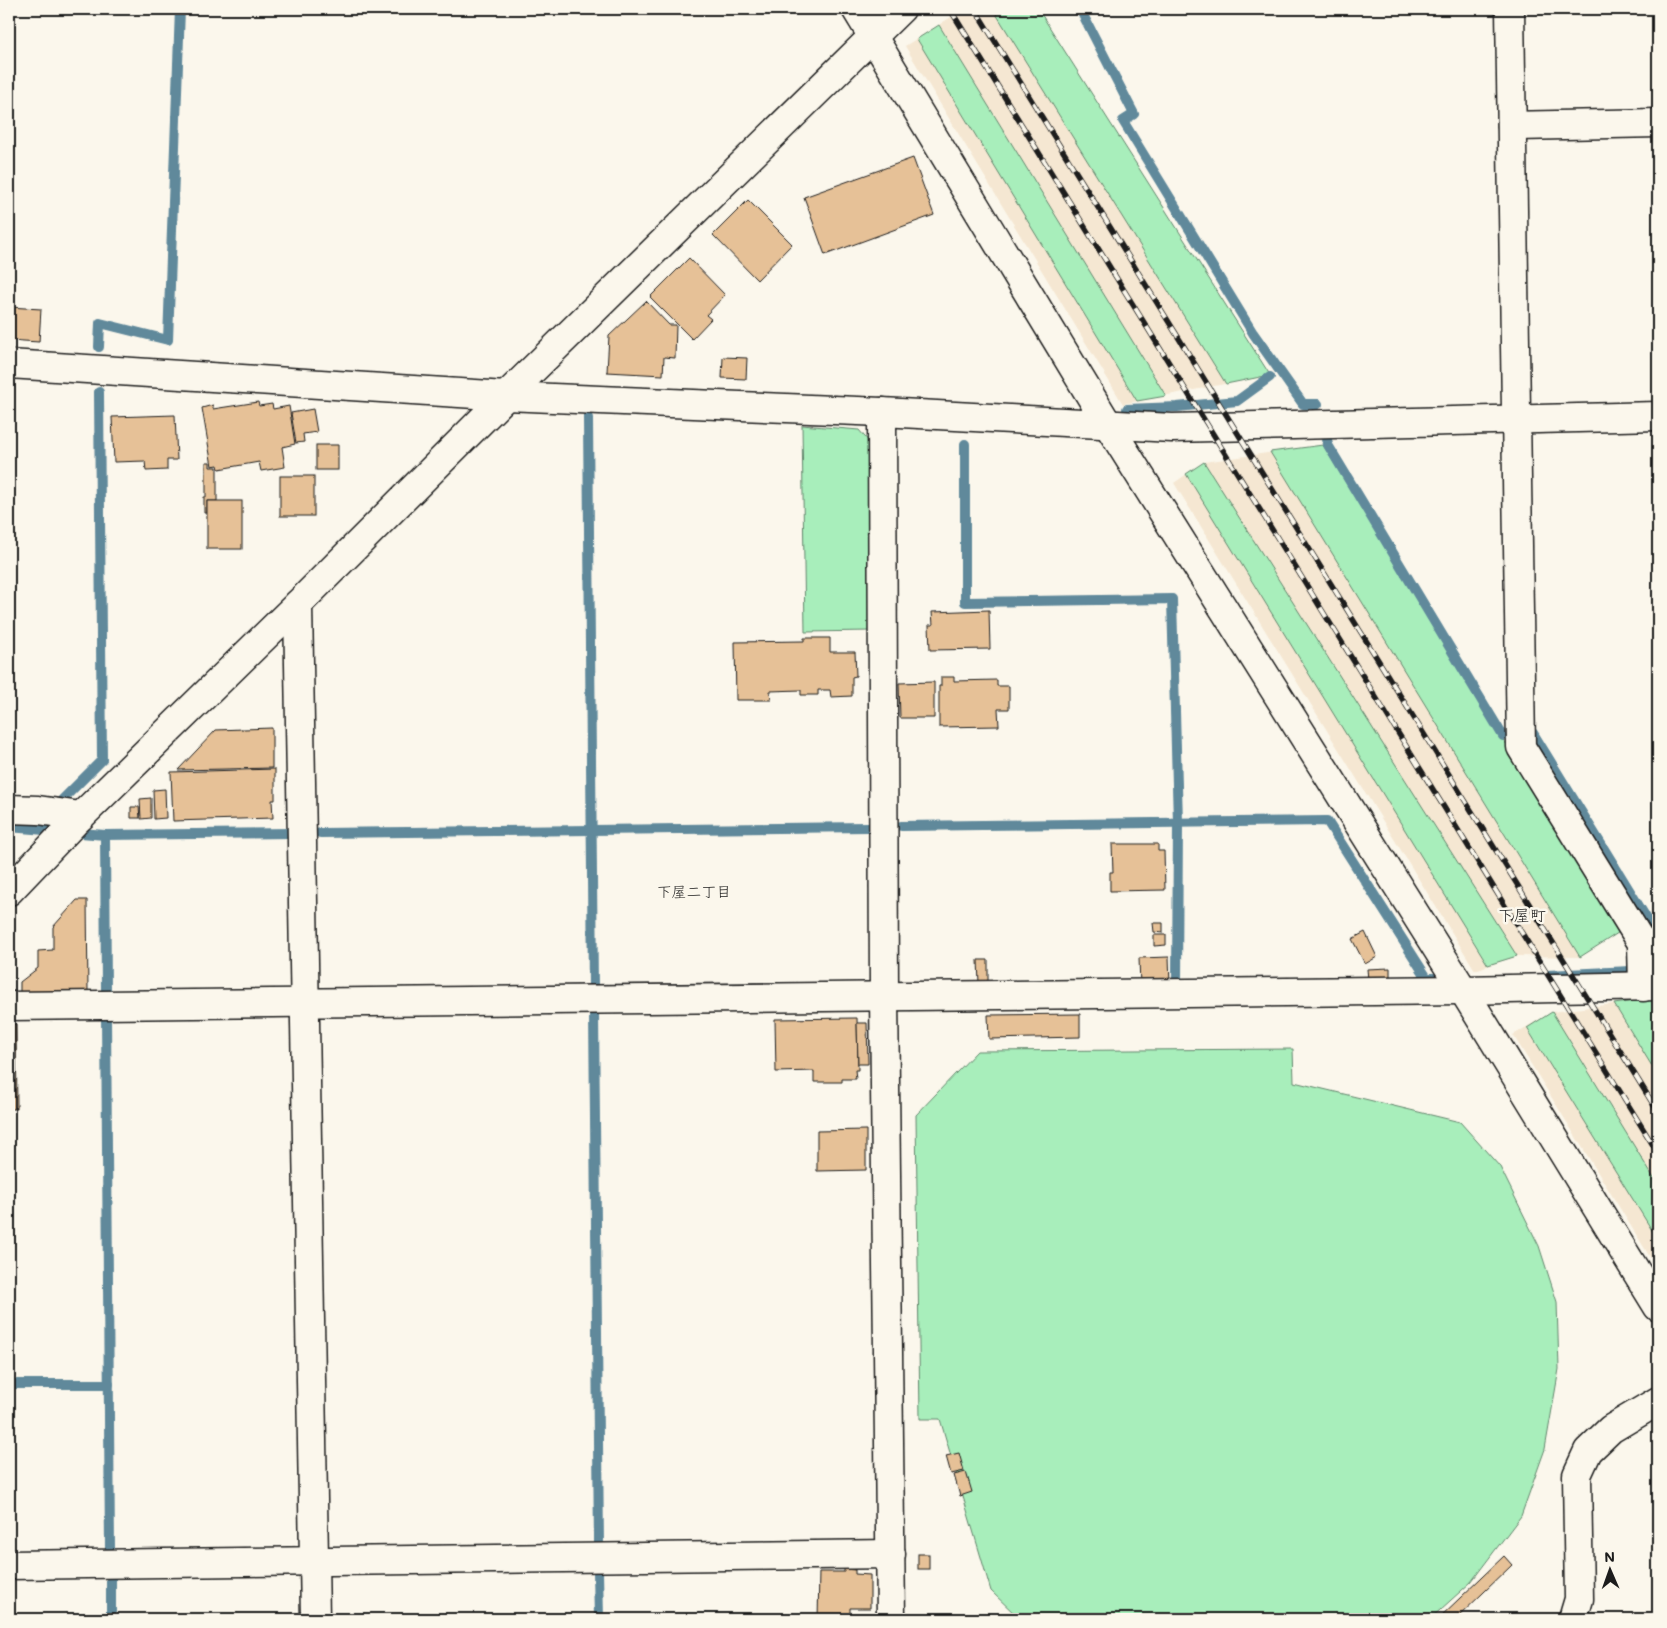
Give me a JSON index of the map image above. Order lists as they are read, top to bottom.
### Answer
{
  "districts": ["下屋二丁目", "下屋町"],
  "north": "top"
}
